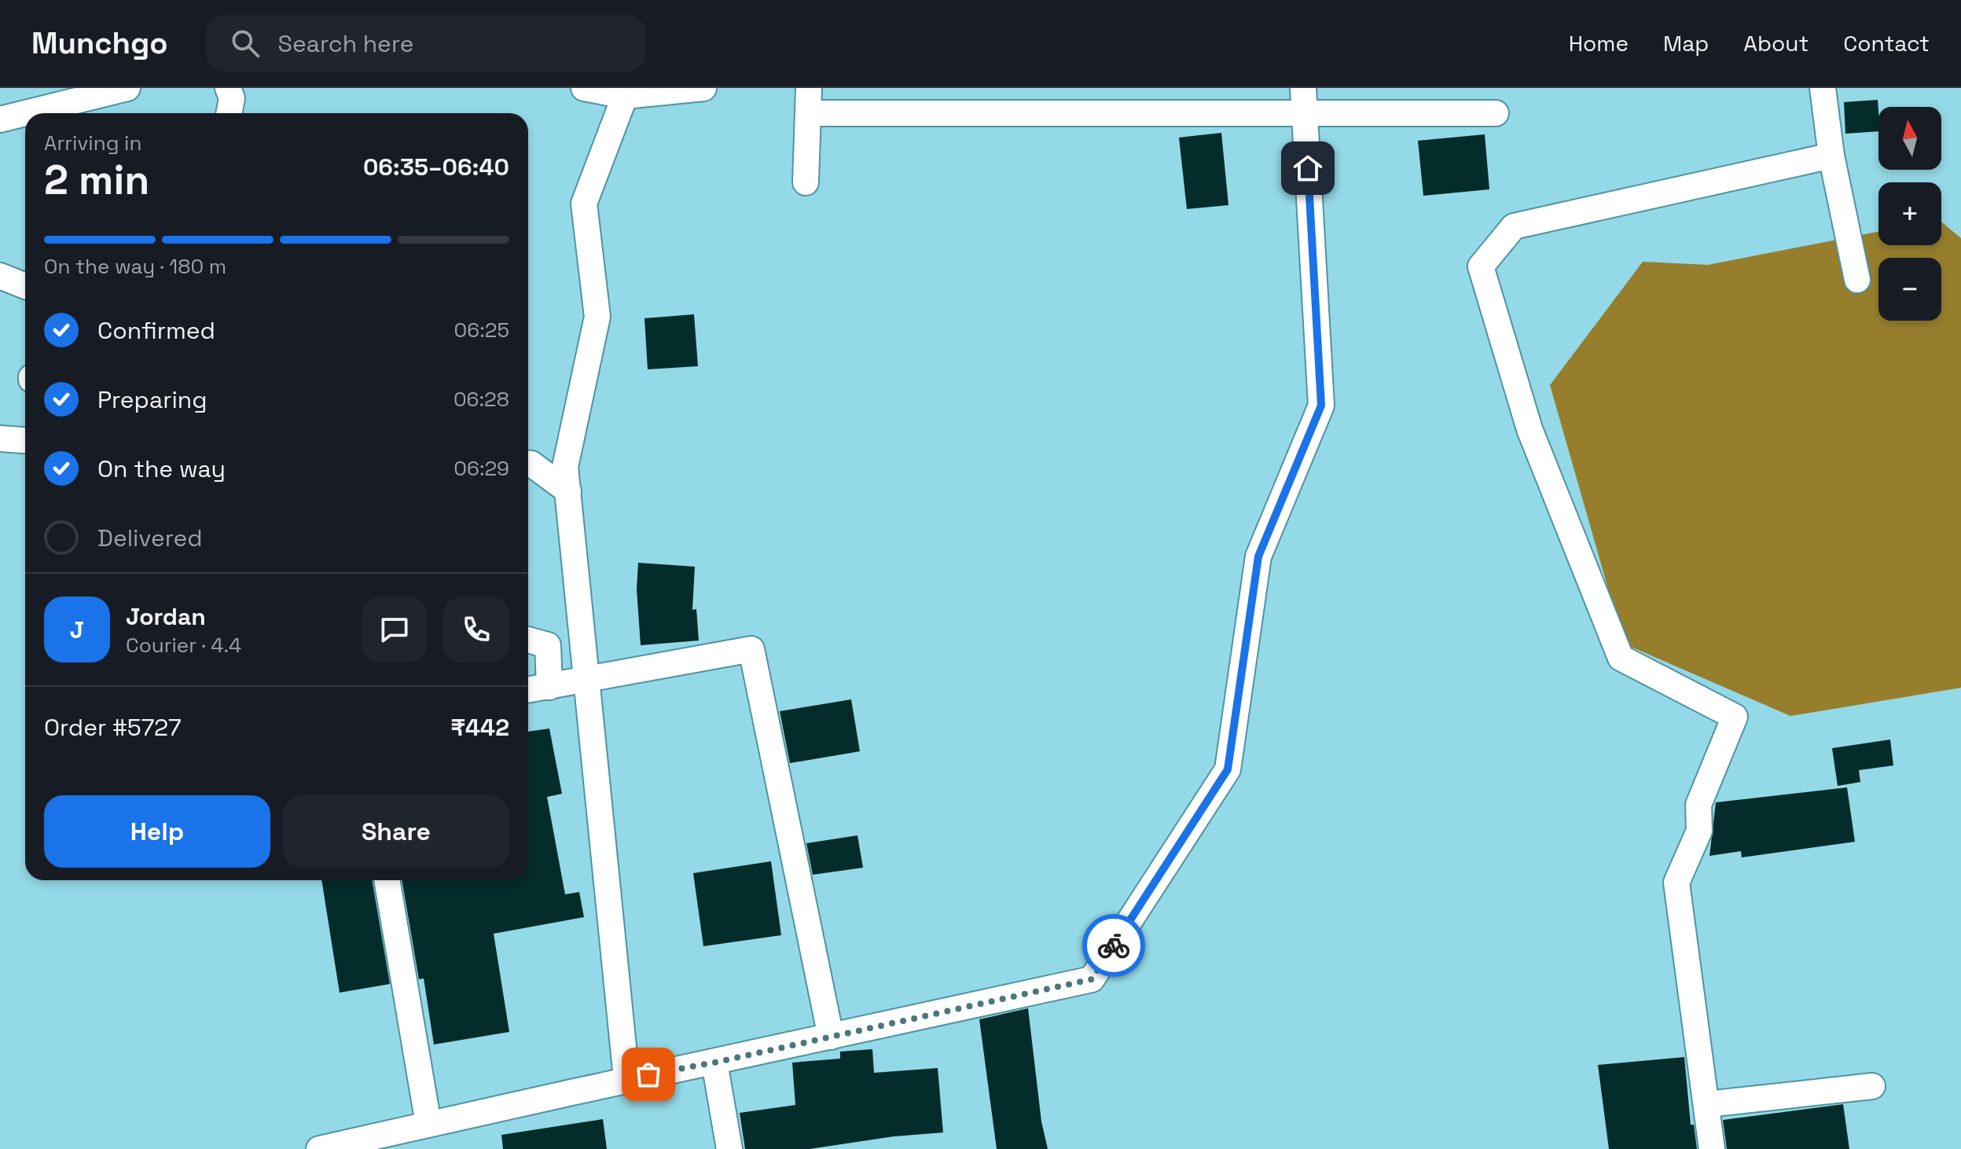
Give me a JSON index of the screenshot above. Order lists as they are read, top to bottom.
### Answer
{
  "north": "top",
  "page": {
    "header": "Munchgo",
    "search": "Search here",
    "nav": [
      "Home",
      "Map",
      "About",
      "Contact"
    ],
    "map_buttons": ["+", "−"],
    "heading": ["2 min", "Arriving in", "06:35–06:40"],
    "panel": [
      "Jordan",
      "Courier · 4.4",
      "Order #5727",
      "₹442"
    ],
    "bar": "On the way · 180 m",
    "list": [
      ["Confirmed", "06:25"],
      ["Preparing", "06:28"],
      ["On the way", "06:29"],
      "Delivered"
    ],
    "round": "J",
    "buttons": ["Help", "Share"]
  }
}
